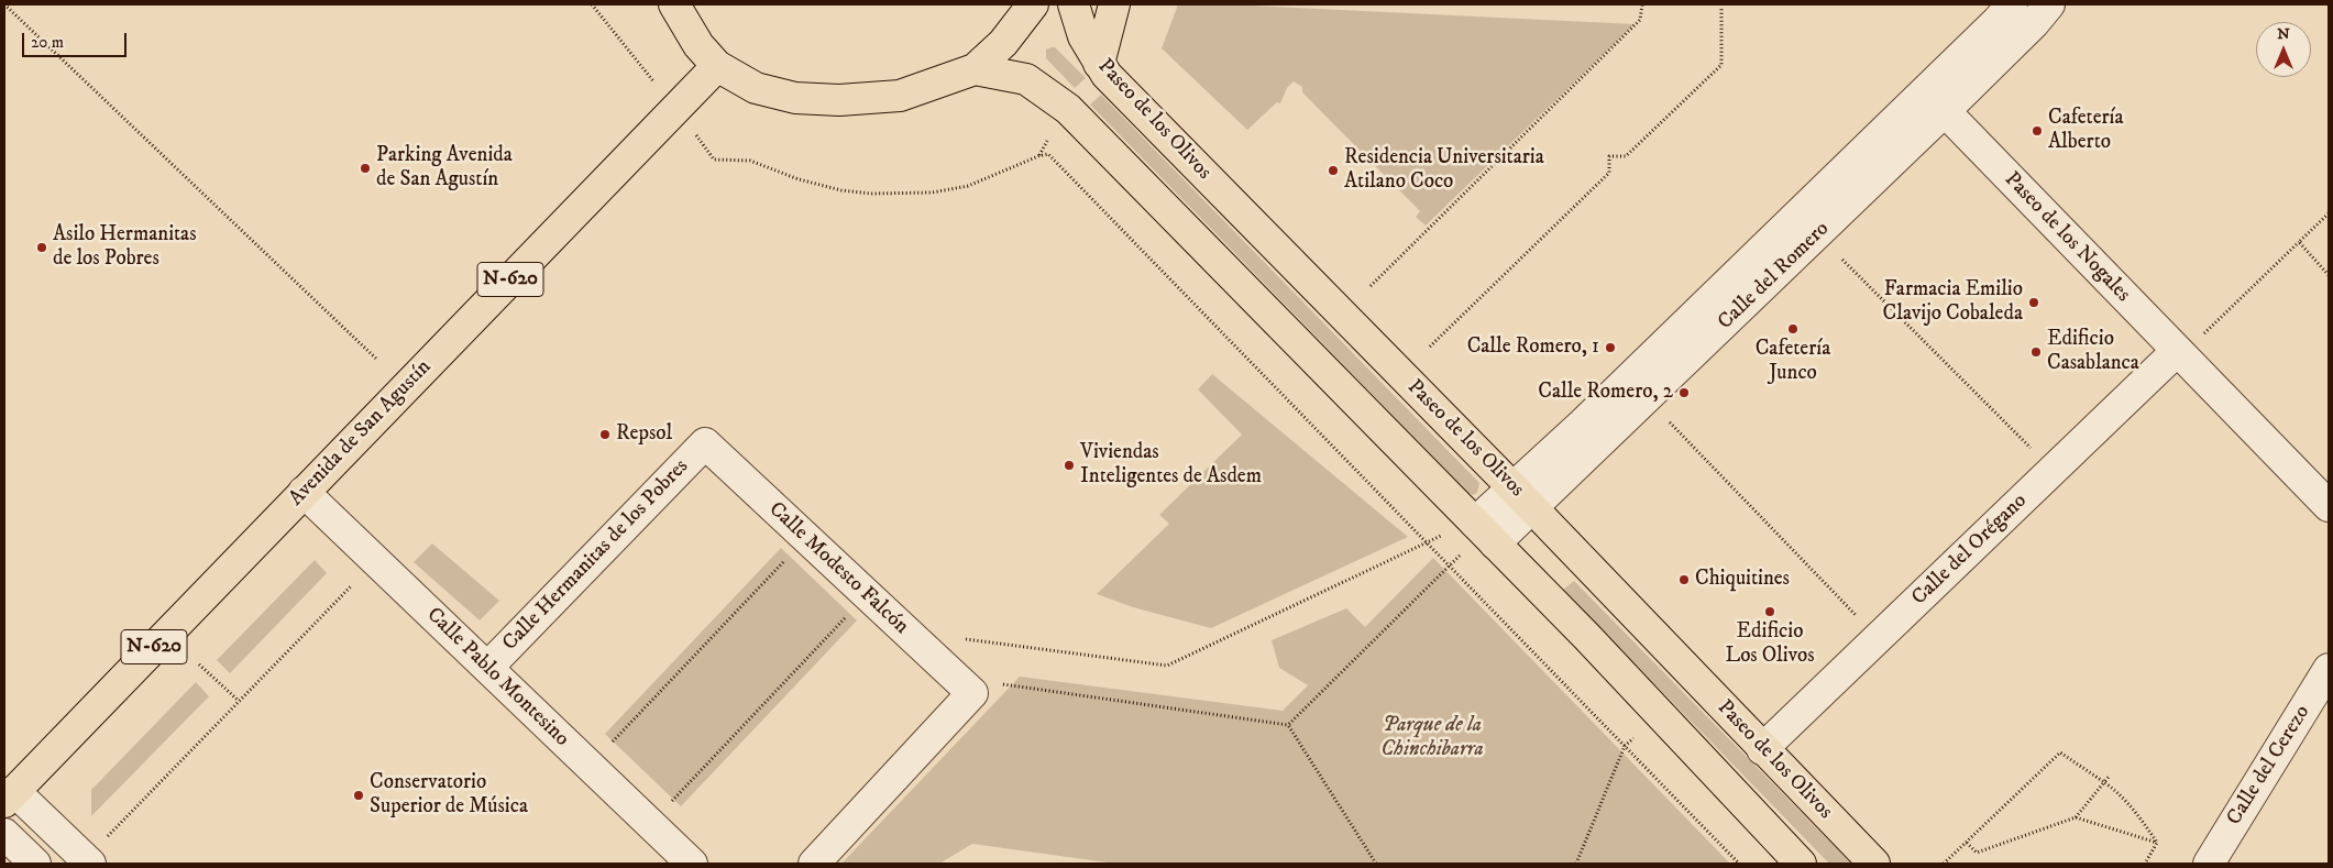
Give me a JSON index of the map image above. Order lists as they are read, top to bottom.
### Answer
{
  "streets": {
    "main road": ["Paseo de los Olivos", "N-620", "Avenida de San Agustín"],
    "street": [
      "Paseo de los Nogales",
      "Calle del Romero",
      "Calle del Orégano",
      "Calle Hermanitas de los Pobres",
      "Calle Modesto Falcón",
      "Calle Pablo Montesino",
      "Calle del Cerezo"
    ]
  },
  "crossings": [
    ["Paseo de los Olivos", "Calle del Romero"],
    ["Paseo de los Olivos", "Calle del Orégano"],
    ["Paseo de los Nogales", "Calle del Romero"],
    ["Paseo de los Nogales", "Calle del Orégano"],
    ["Avenida de San Agustín", "Calle Pablo Montesino"],
    ["Calle Hermanitas de los Pobres", "Calle Modesto Falcón"],
    ["Calle Hermanitas de los Pobres", "Calle Pablo Montesino"]
  ],
  "parks": ["Parque de la Chinchibarra"],
  "places": [
    "Cafetería Alberto",
    "Parking Avenida de San Agustín",
    "Residencia Universitaria Atilano Coco",
    "Asilo Hermanitas de los Pobres",
    "Farmacia Emilio Clavijo Cobaleda",
    "Cafetería Junco",
    "Calle Romero, 1",
    "Edificio Casablanca",
    "Calle Romero, 2",
    "Repsol",
    "Viviendas Inteligentes de Asdem",
    "Chiquitines",
    "Edificio Los Olivos",
    "Conservatorio Superior de Música"
  ],
  "scale_bar": "20 m",
  "north": "top"
}
